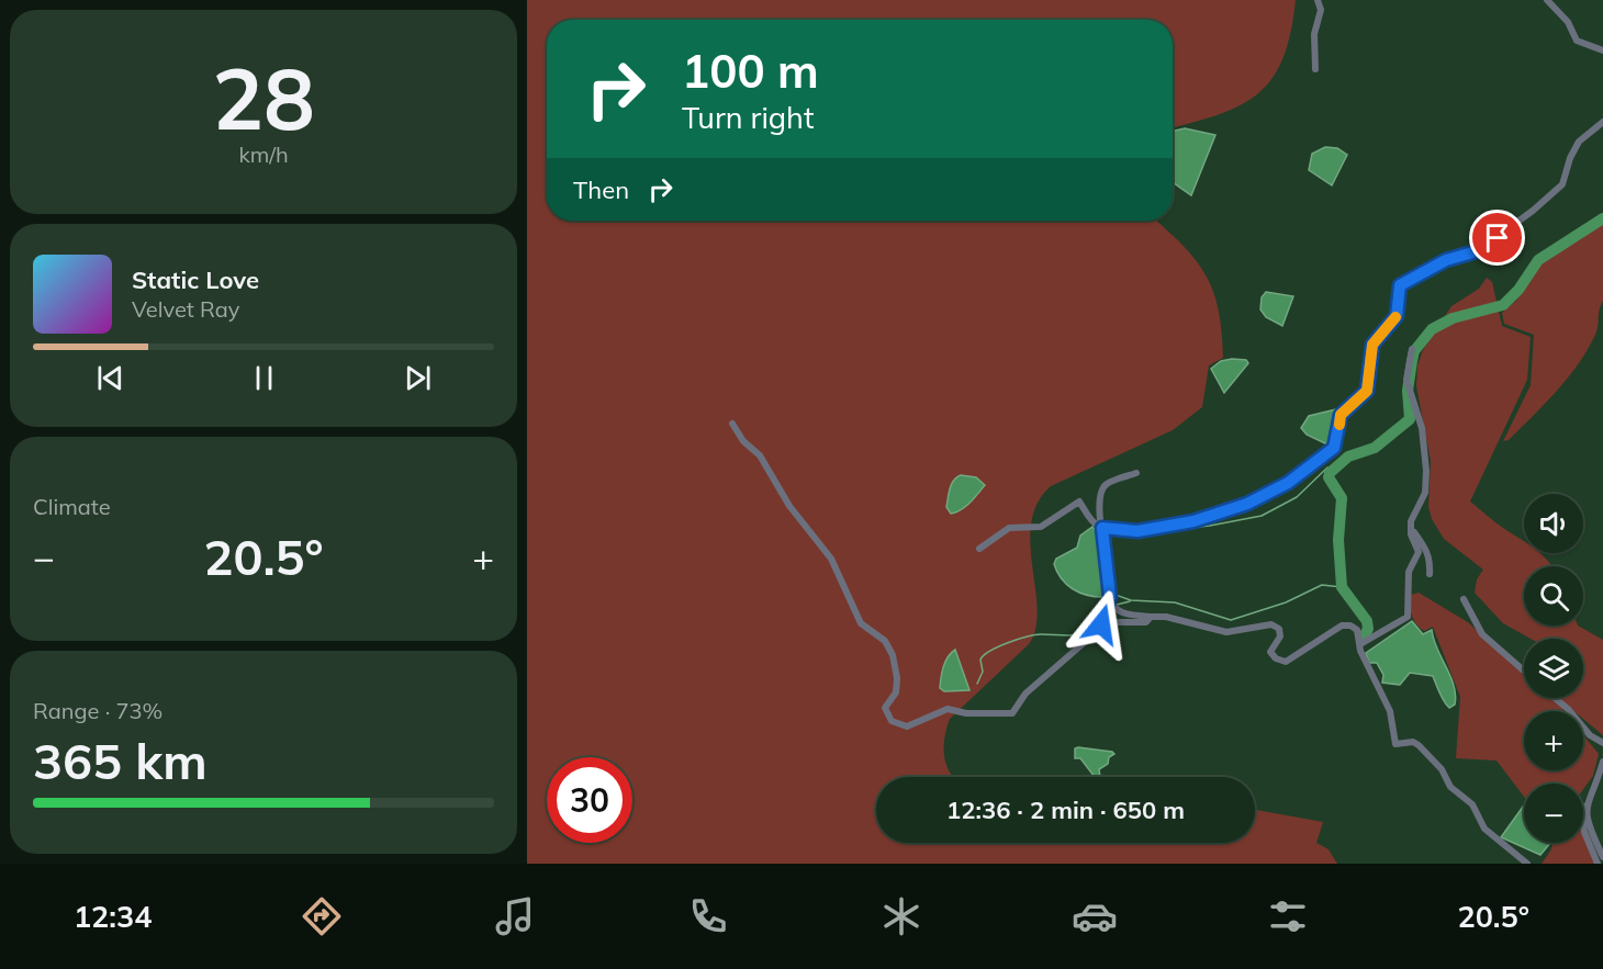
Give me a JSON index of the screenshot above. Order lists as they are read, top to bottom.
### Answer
{
  "page": {
    "tile": [
      ["28", "km/h"],
      "Climate",
      ["Range · 73%", "365 km"]
    ],
    "turn": ["100 m", "Turn right"],
    "then": "Then",
    "song": ["Static Love", "Velvet Ray"],
    "map_buttons": ["+", "−"],
    "heat": ["−", "20.5°", "+"],
    "limit": "30",
    "trip": "12:36 · 2 min · 650 m",
    "tabs": ["12:34", "20.5°"]
  }
}
